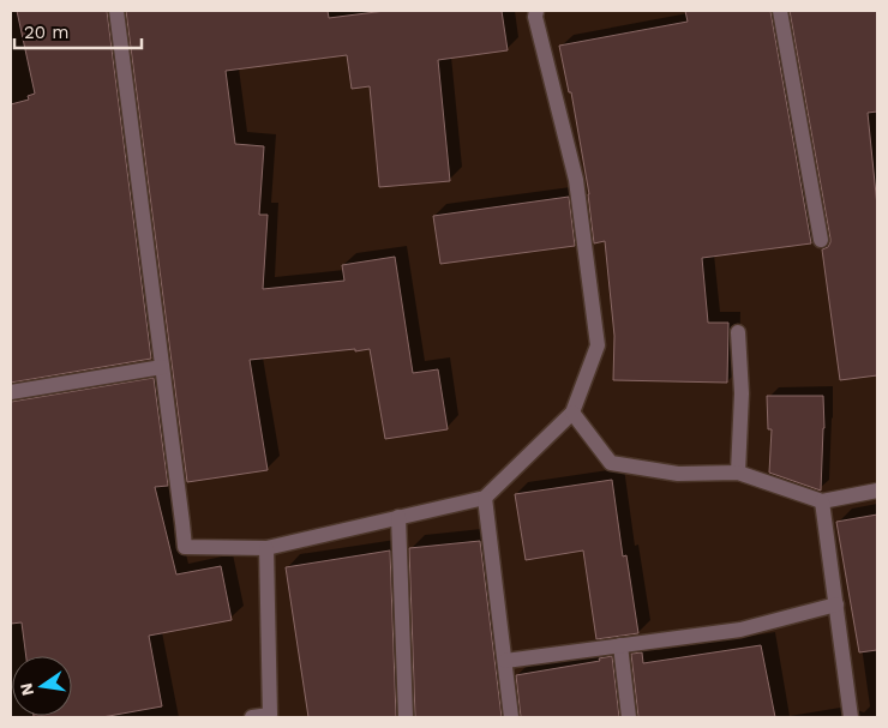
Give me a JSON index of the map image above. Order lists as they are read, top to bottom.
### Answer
{
  "scale_bar": "20 m",
  "north": "left"
}
